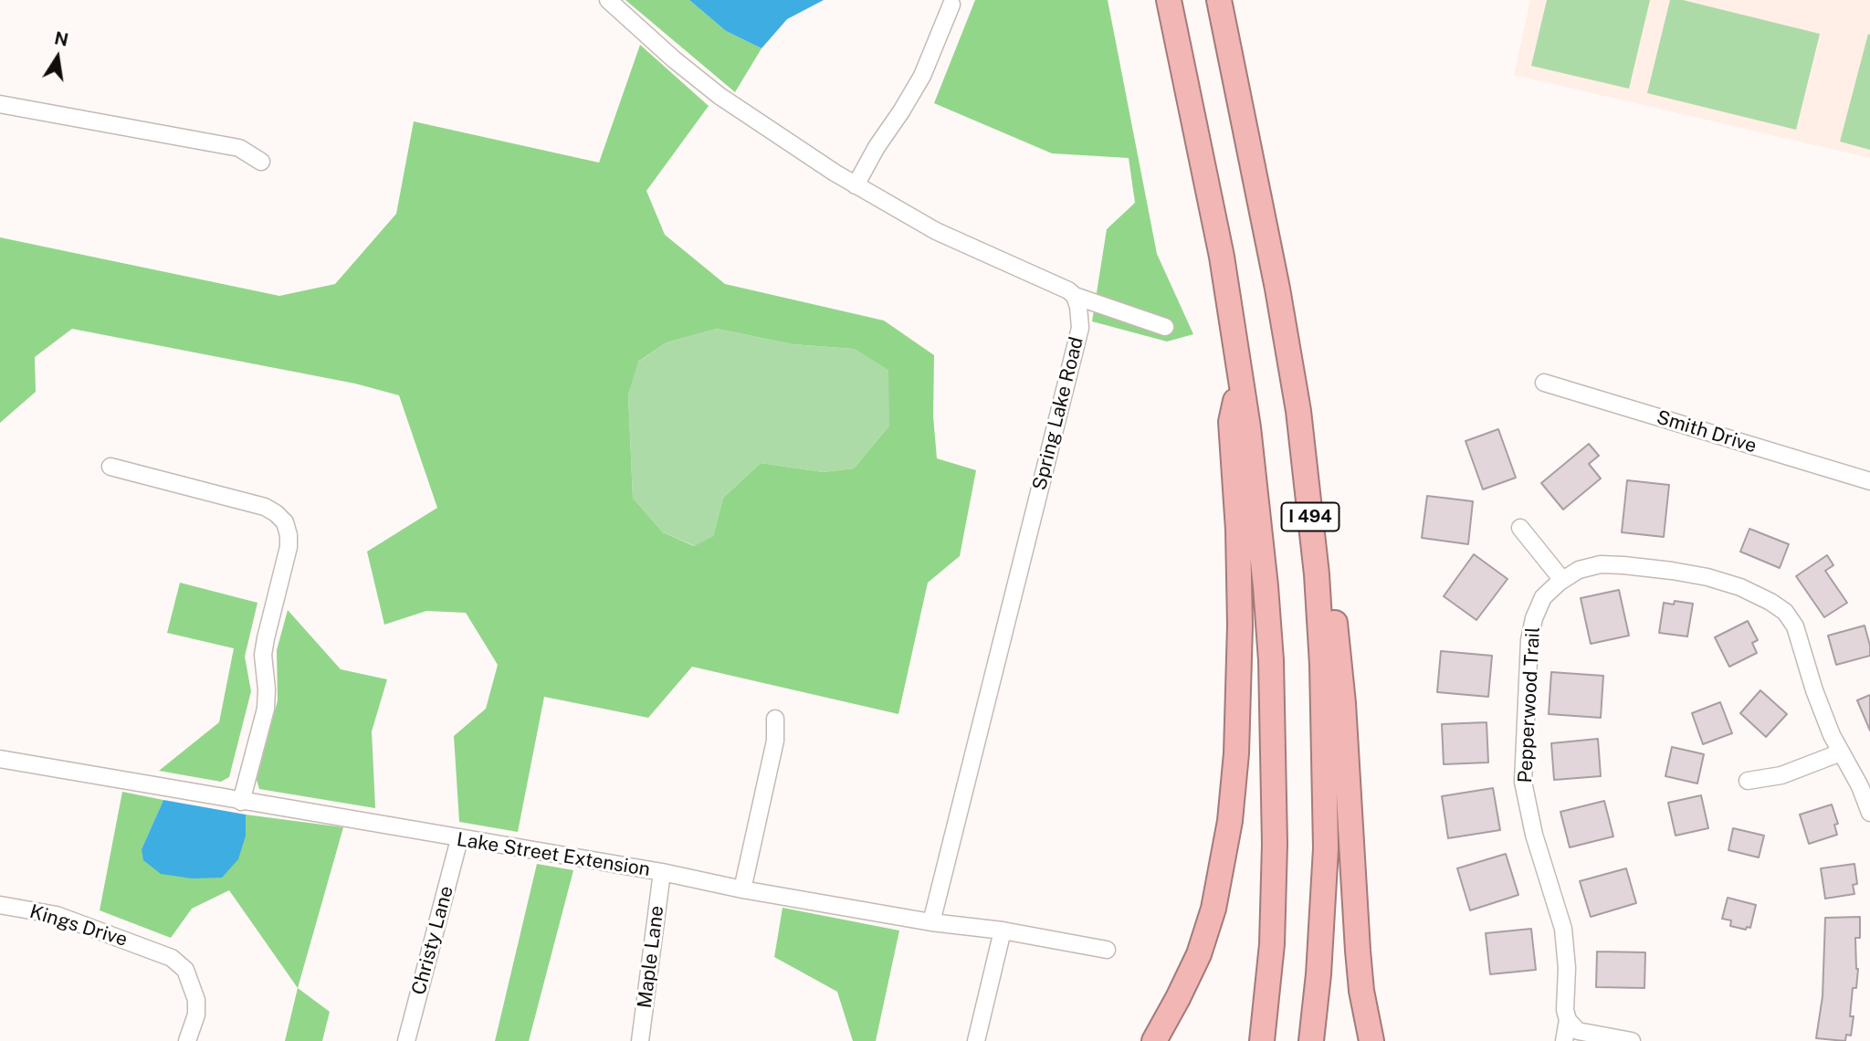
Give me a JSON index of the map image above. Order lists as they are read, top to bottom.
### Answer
{
  "streets": {
    "highway": ["I 494"],
    "street": [
      "Spring Lake Road",
      "Smith Drive",
      "Pepperwood Trail",
      "Lake Street Extension",
      "Kings Drive",
      "Christy Lane",
      "Maple Lane"
    ]
  },
  "crossings": [
    ["Spring Lake Road", "Lake Street Extension"],
    ["Lake Street Extension", "Christy Lane"],
    ["Lake Street Extension", "Maple Lane"]
  ],
  "north": "top"
}
